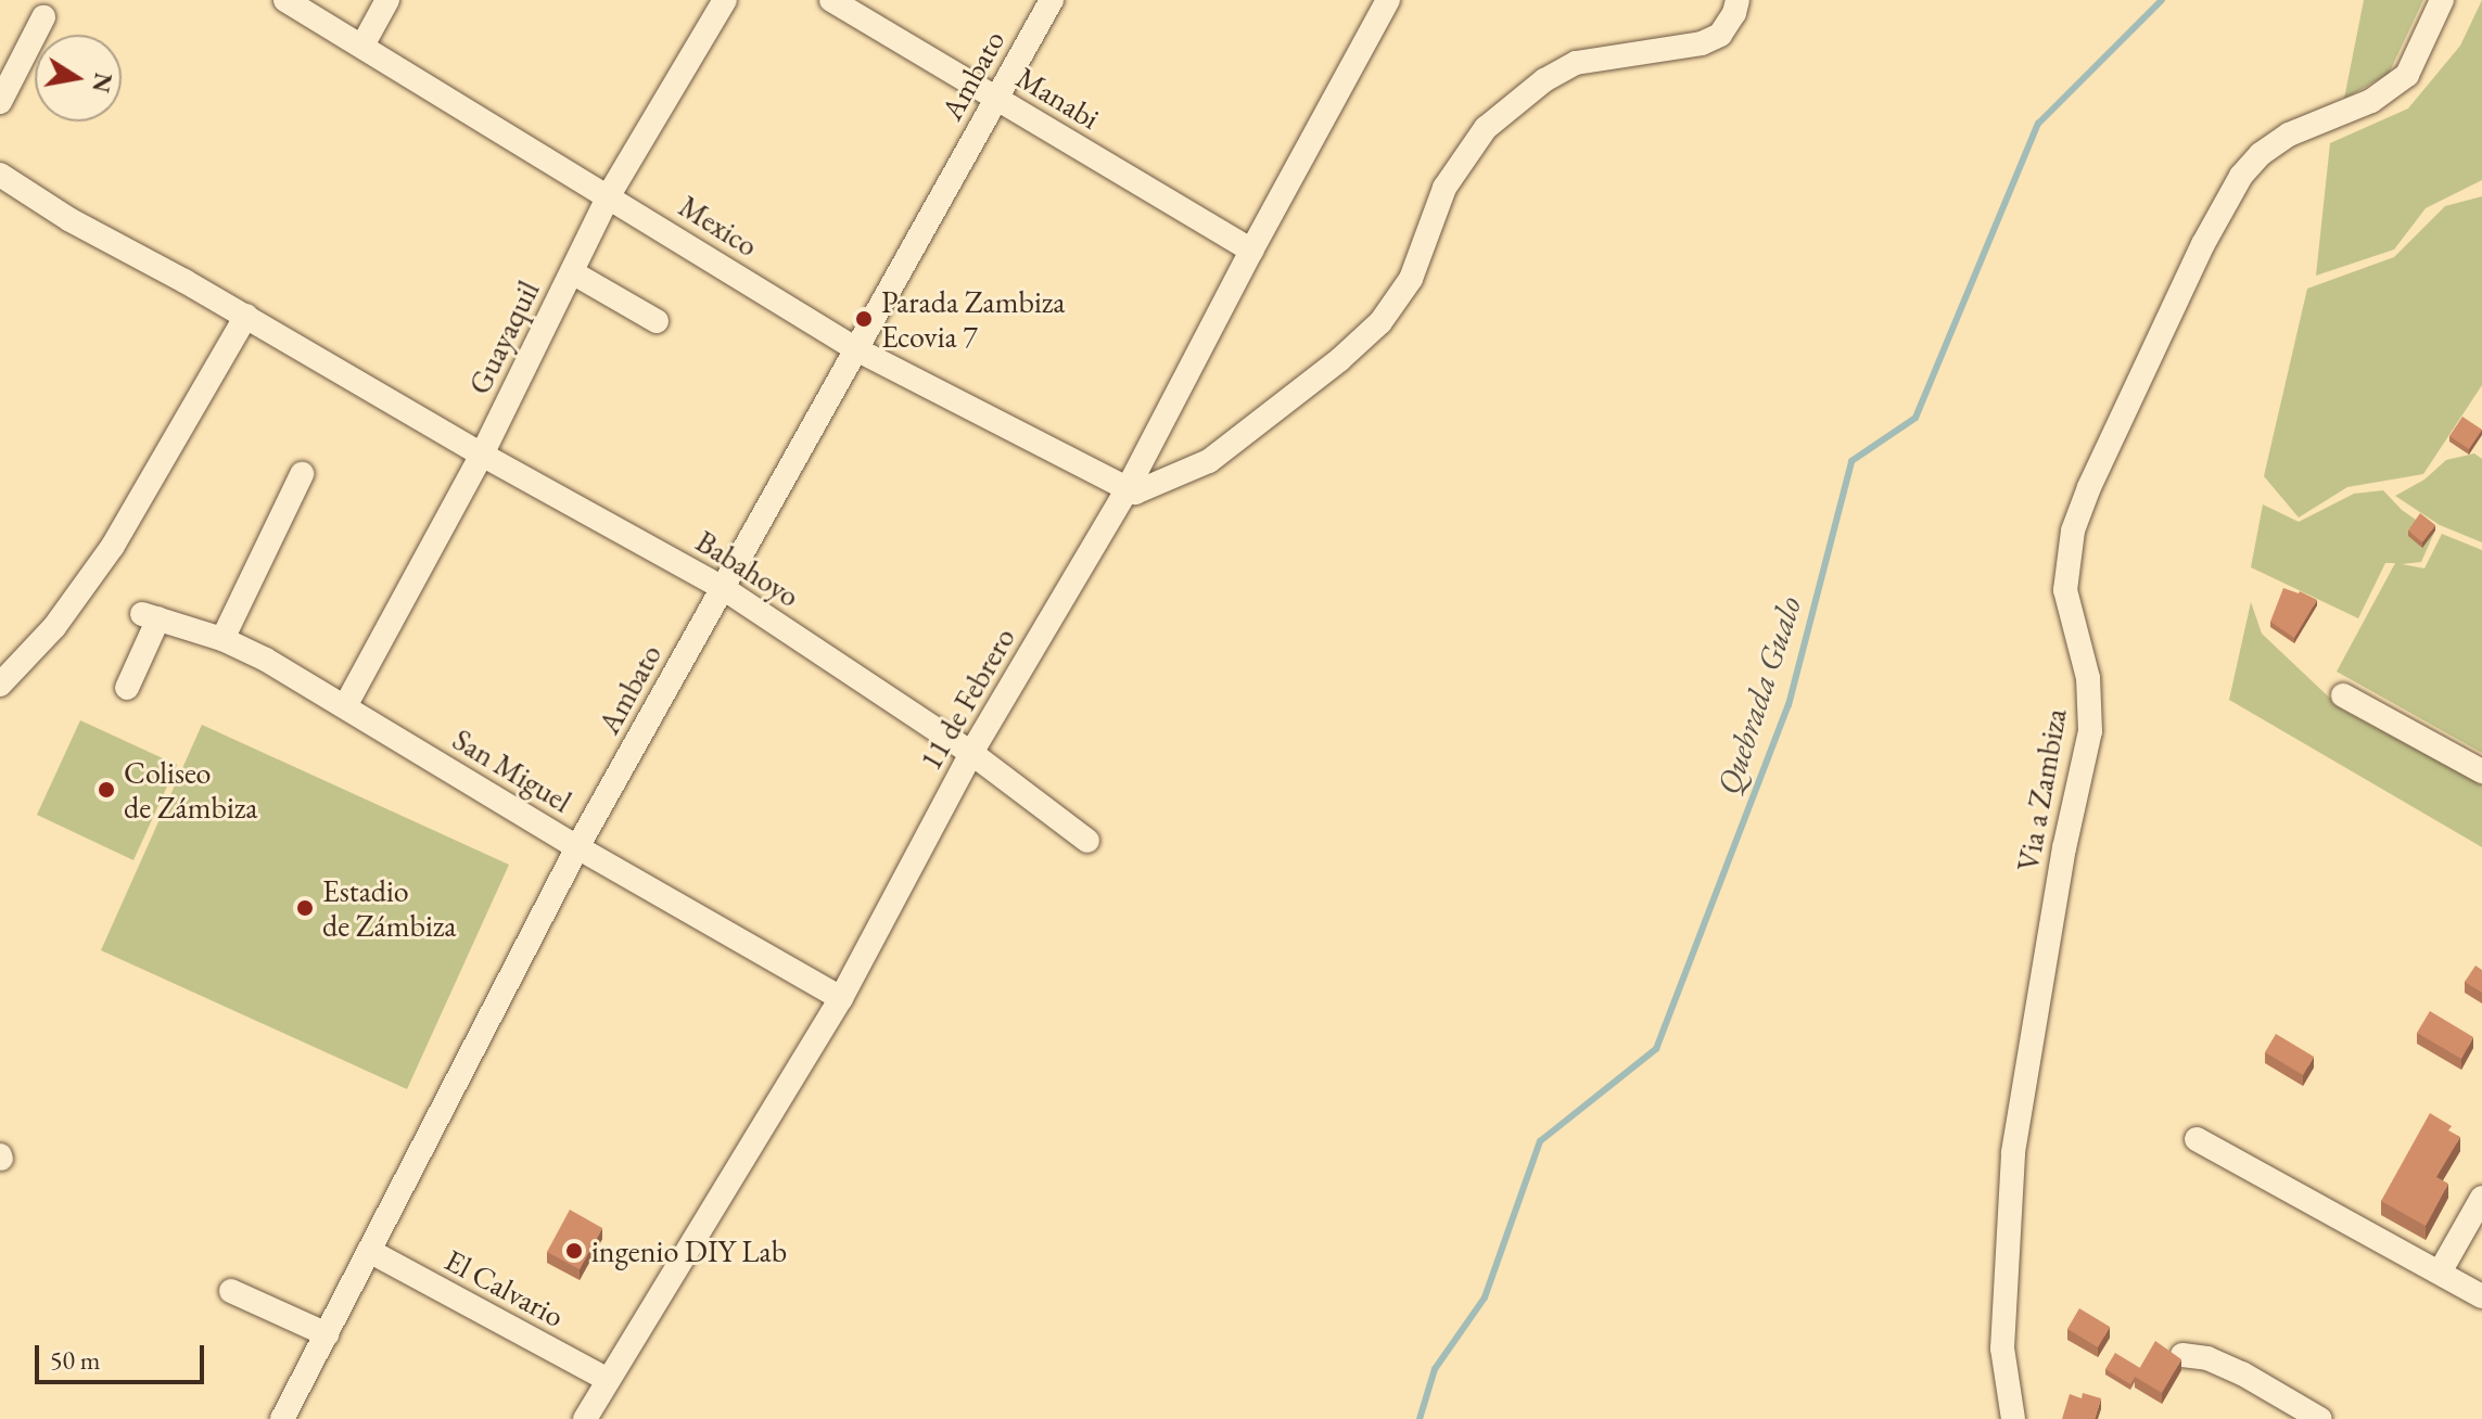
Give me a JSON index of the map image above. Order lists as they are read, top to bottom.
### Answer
{
  "streets": {
    "street": [
      "Ambato",
      "Manabi",
      "Mexico",
      "Guayaquil",
      "Babahoyo",
      "11 de Febrero",
      "San Miguel",
      "Via a Zambiza",
      "El Calvario"
    ]
  },
  "crossings": [
    ["Ambato", "Manabi"],
    ["Ambato", "Mexico"],
    ["Ambato", "Babahoyo"],
    ["Ambato", "San Miguel"],
    ["Ambato", "El Calvario"],
    ["Manabi", "11 de Febrero"],
    ["Mexico", "Guayaquil"],
    ["Mexico", "11 de Febrero"],
    ["Guayaquil", "Babahoyo"],
    ["Guayaquil", "San Miguel"],
    ["Babahoyo", "11 de Febrero"],
    ["11 de Febrero", "San Miguel"],
    ["11 de Febrero", "El Calvario"]
  ],
  "water": ["Quebrada Gualo"],
  "places": [
    "Parada Zambiza Ecovia 7",
    "Coliseo de Zámbiza",
    "Estadio de Zámbiza",
    "ingenio DIY Lab"
  ],
  "scale_bar": "50 m",
  "north": "right"
}
